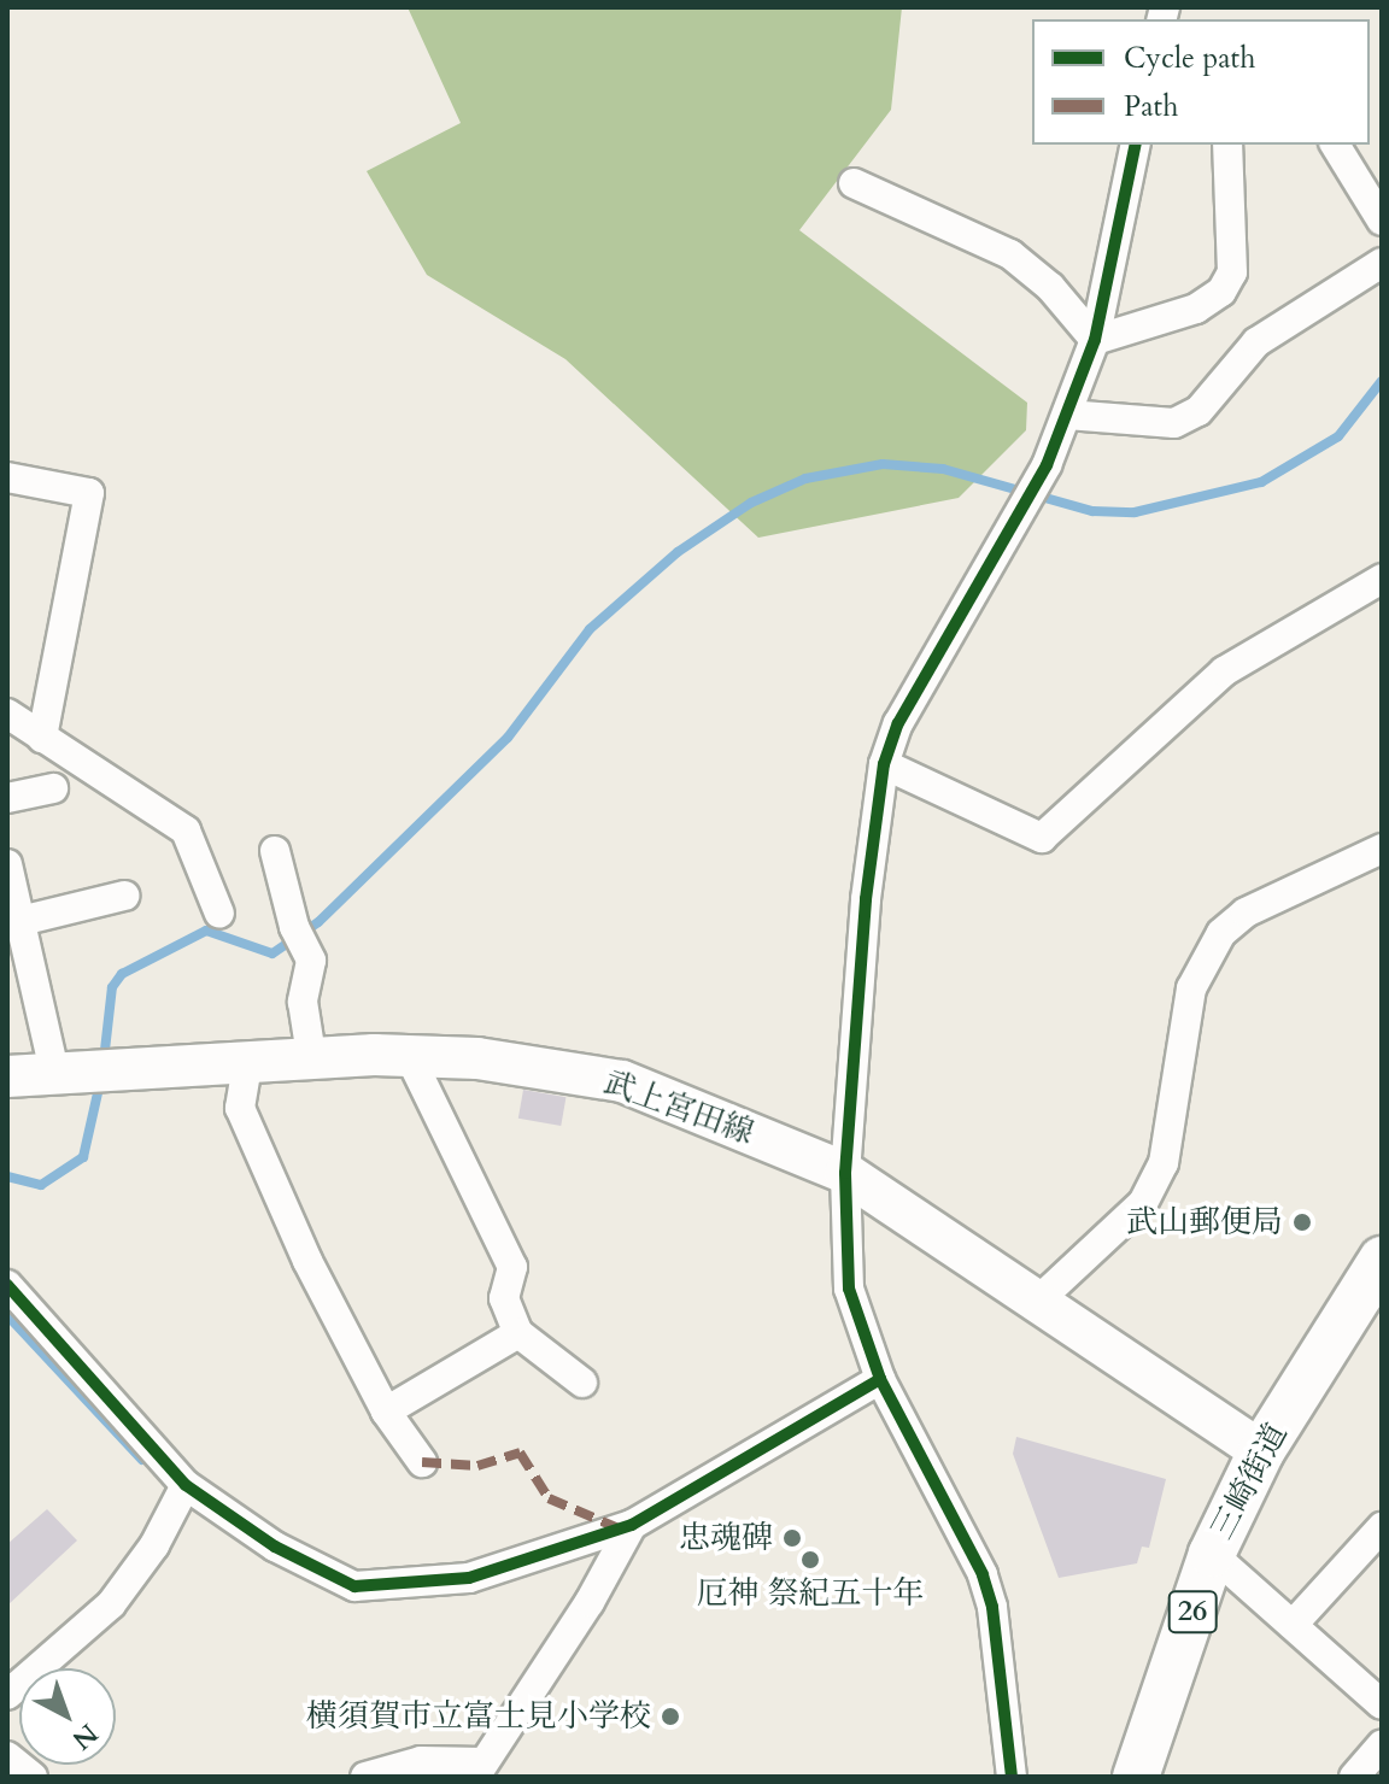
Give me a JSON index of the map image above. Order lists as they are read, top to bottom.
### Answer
{
  "streets": {
    "main road": ["武上宮田線", "三崎街道", "26"]
  },
  "crossings": [
    ["武上宮田線", "三崎街道"]
  ],
  "places": [
    "武山郵便局",
    "忠魂碑",
    "厄神 祭紀五十年",
    "横須賀市立富士見小学校"
  ],
  "legend": ["Cycle path", "Path"],
  "north": "bottom right"
}
